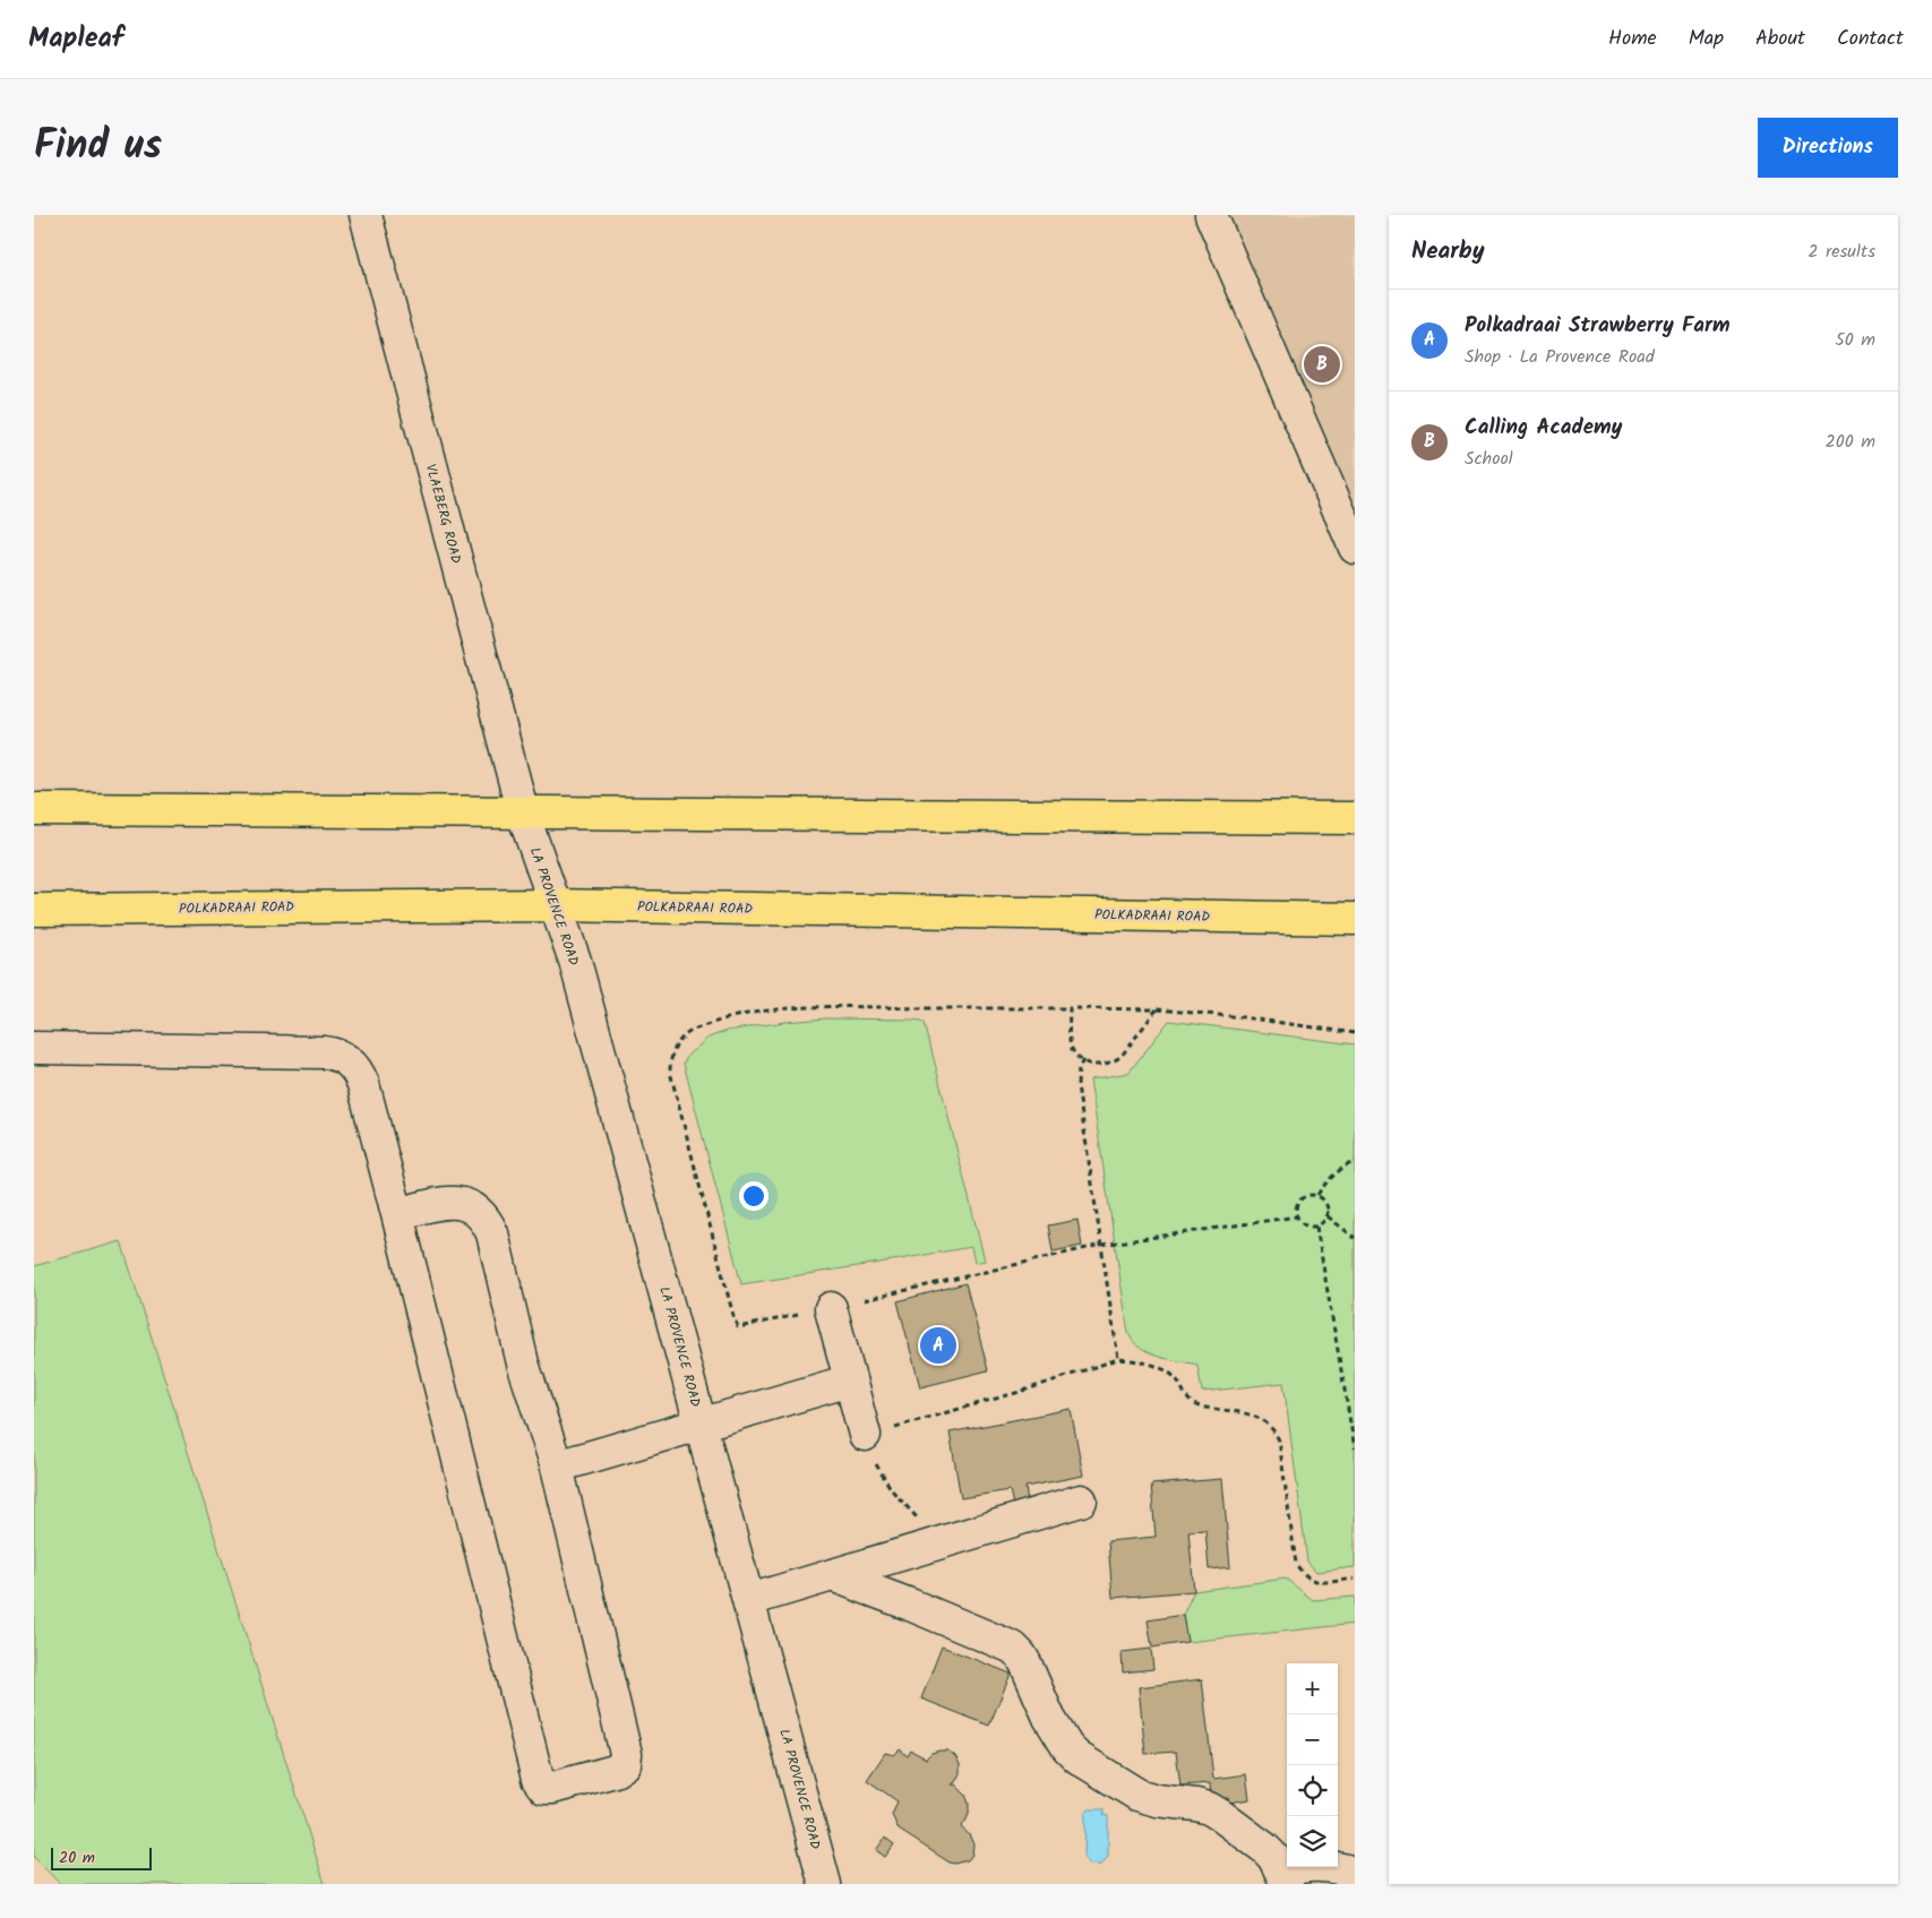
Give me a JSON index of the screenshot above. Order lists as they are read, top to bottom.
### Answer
{
  "streets": {
    "main road": ["POLKADRAAI ROAD"],
    "street": ["VLAEBERG ROAD", "LA PROVENCE ROAD"]
  },
  "crossings": [
    ["VLAEBERG ROAD", "LA PROVENCE ROAD"],
    ["LA PROVENCE ROAD", "POLKADRAAI ROAD"]
  ],
  "scale_bar": "20 m",
  "page": {
    "header": "Mapleaf",
    "nav": [
      "Home",
      "Map",
      "About",
      "Contact"
    ],
    "title": "Find us",
    "buttons": "Directions",
    "heading": ["Nearby", "2 results"],
    "list": [
      {
        "mark": "A",
        "name": "Polkadraai Strawberry Farm",
        "note": "Shop · La Provence Road",
        "value": "50 m"
      },
      {
        "mark": "B",
        "name": "Calling Academy",
        "note": "School",
        "value": "200 m"
      }
    ],
    "pins": ["B", "A"],
    "map_buttons": ["+", "−"],
    "scale": "20 m"
  }
}
